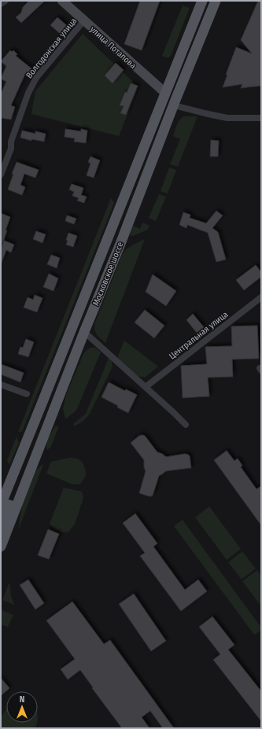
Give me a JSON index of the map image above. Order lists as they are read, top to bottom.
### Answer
{
  "streets": {
    "main road": ["Московское шоссе"],
    "street": ["улица Потапова", "Волгодонская улица", "Центральная улица"]
  },
  "crossings": [
    ["улица Потапова", "Волгодонская улица"],
    ["улица Потапова", "Московское шоссе"]
  ],
  "north": "top"
}
